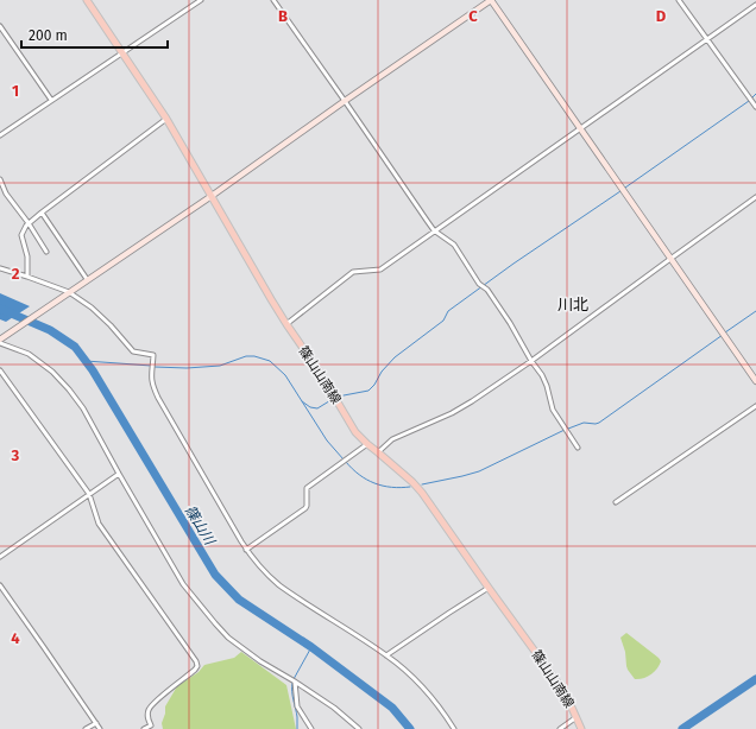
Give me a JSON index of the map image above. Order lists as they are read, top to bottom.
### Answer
{
  "streets": {
    "main road": ["篠山山南線"]
  },
  "districts": ["川北"],
  "water": ["篠山川"],
  "scale_bar": "200 m",
  "grid": {
    "columns": ["B", "C", "D"],
    "rows": [
      "1",
      "2",
      "3",
      "4"
    ]
  }
}
